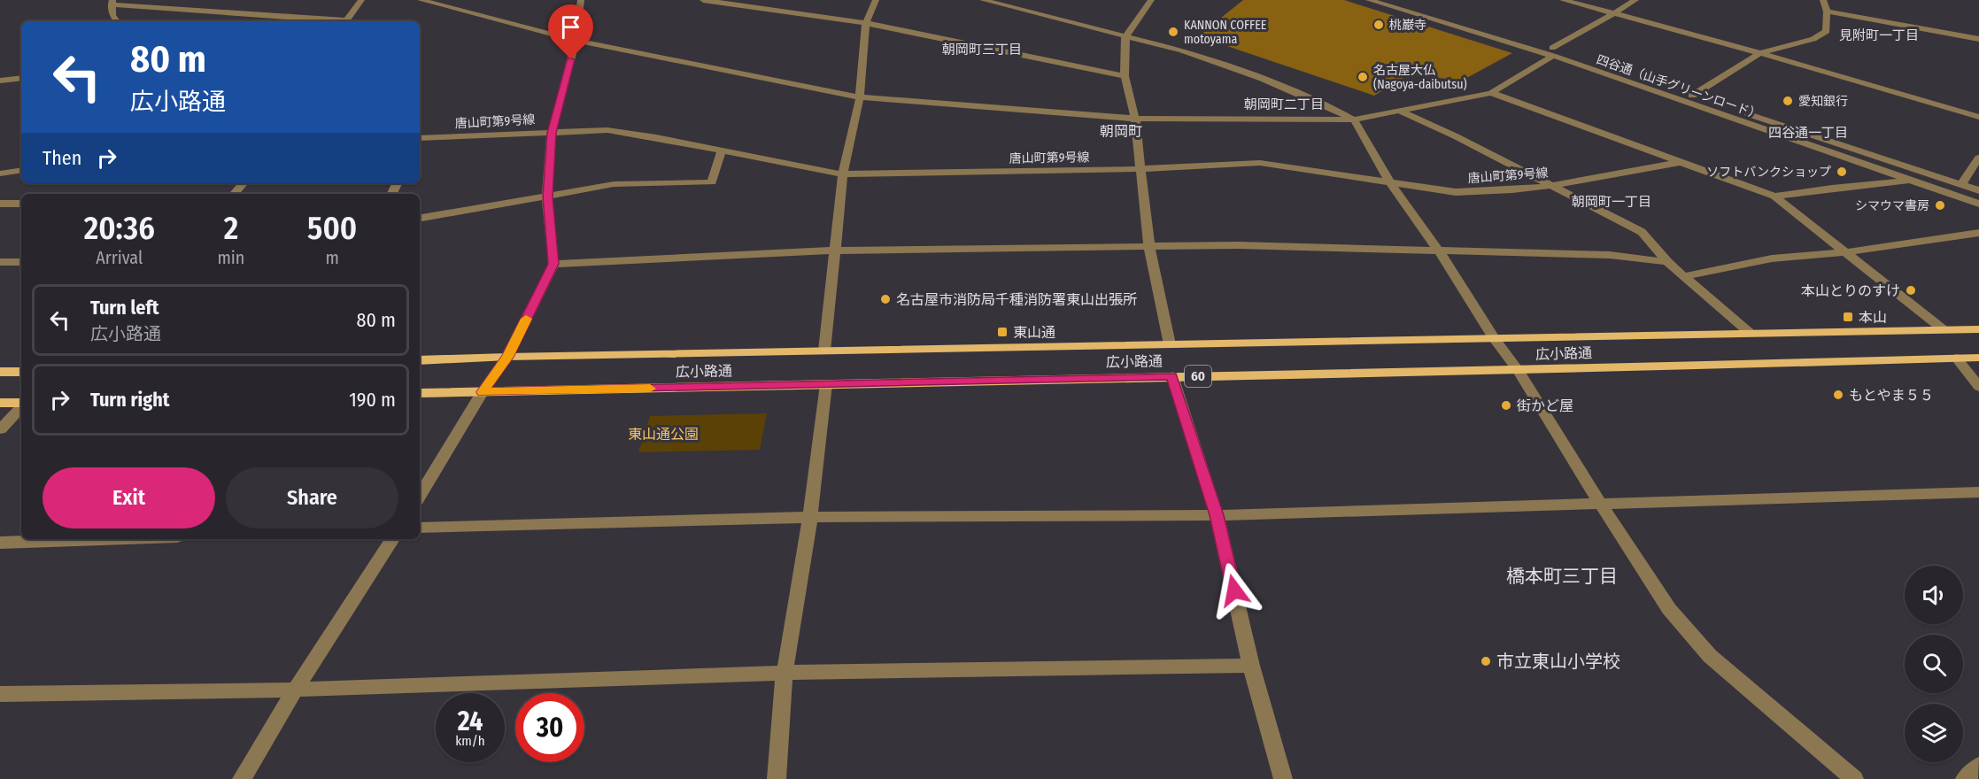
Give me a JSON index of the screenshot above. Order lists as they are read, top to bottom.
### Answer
{
  "streets": {
    "main road": ["広小路通", "60"],
    "street": ["四谷通（山手グリーンロード）", "唐山町第9号線"]
  },
  "districts": [
    "見附町一丁目",
    "朝岡町三丁目",
    "朝岡町二丁目",
    "朝岡町",
    "四谷通一丁目",
    "朝岡町一丁目",
    "橋本町三丁目"
  ],
  "parks": ["東山通公園"],
  "places": {
    "other": [
      "桃巌寺",
      "KANNON COFFEE motoyama",
      "名古屋大仏 (Nagoya-daibutsu)",
      "愛知銀行",
      "ソフトバンクショップ",
      "シマウマ書房",
      "本山とりのすけ",
      "名古屋市消防局千種消防署東山出張所",
      "もとやま５５",
      "街かど屋",
      "市立東山小学校"
    ],
    "transit": ["本山", "東山通"]
  },
  "page": {
    "turn": ["80 m", "広小路通"],
    "then": "Then",
    "eta": [
      "20:36",
      "Arrival",
      "2",
      "min",
      "500",
      "m"
    ],
    "list": [
      {
        "name": "Turn left",
        "note": "広小路通",
        "value": "80 m"
      },
      {
        "name": "Turn right",
        "value": "190 m"
      }
    ],
    "buttons": ["Exit", "Share"],
    "speed": "24 km/h",
    "limit": "30"
  }
}
